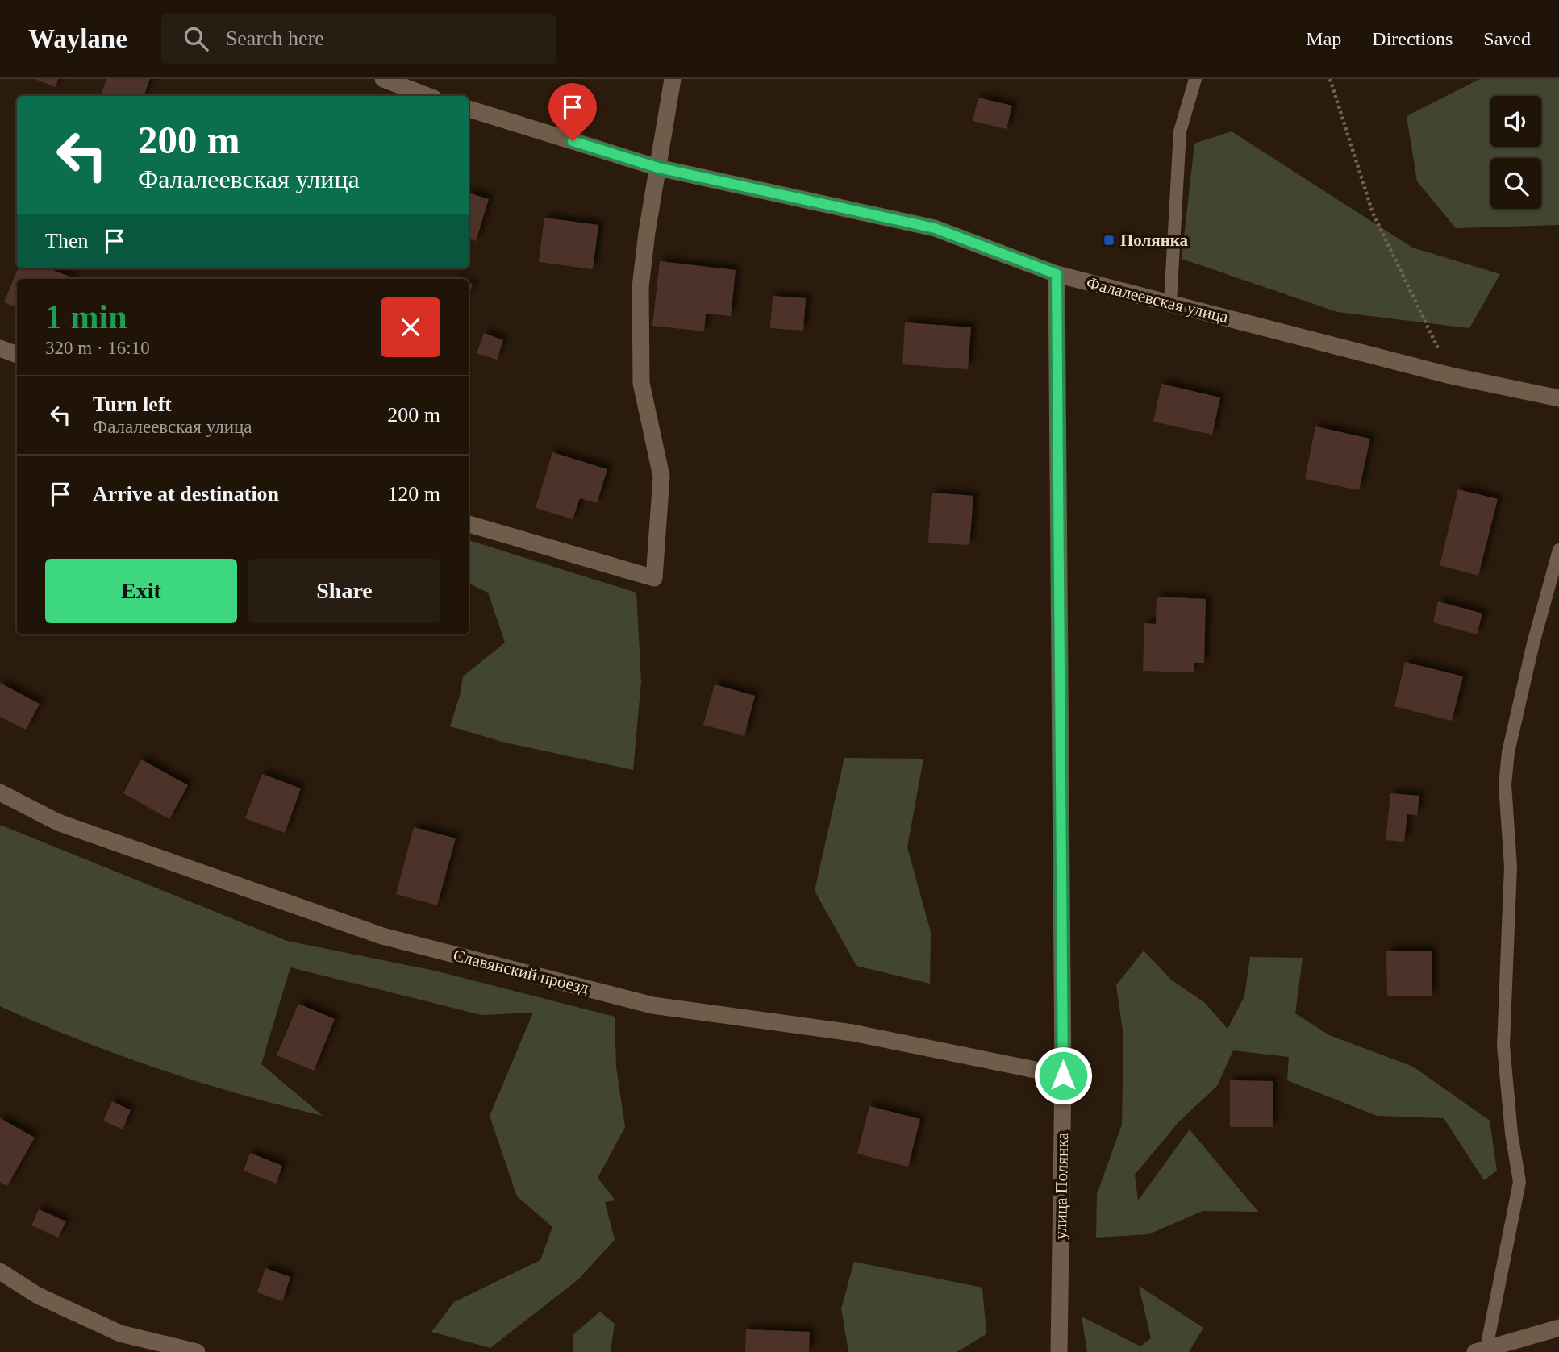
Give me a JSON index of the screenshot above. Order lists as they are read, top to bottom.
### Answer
{
  "streets": {
    "street": ["Фалалеевская улица", "Славянский проезд", "улица Полянка"]
  },
  "crossings": [
    ["Фалалеевская улица", "улица Полянка"],
    ["Славянский проезд", "улица Полянка"]
  ],
  "places": {
    "transit": ["Полянка"]
  },
  "page": {
    "header": "Waylane",
    "search": "Search here",
    "nav": ["Map", "Directions", "Saved"],
    "turn": ["200 m", "Фалалеевская улица"],
    "then": "Then",
    "heading": ["1 min", "320 m · 16:10"],
    "list": [
      {
        "name": "Turn left",
        "note": "Фалалеевская улица",
        "value": "200 m"
      },
      {
        "name": "Arrive at destination",
        "value": "120 m"
      }
    ],
    "buttons": ["Exit", "Share"]
  }
}
